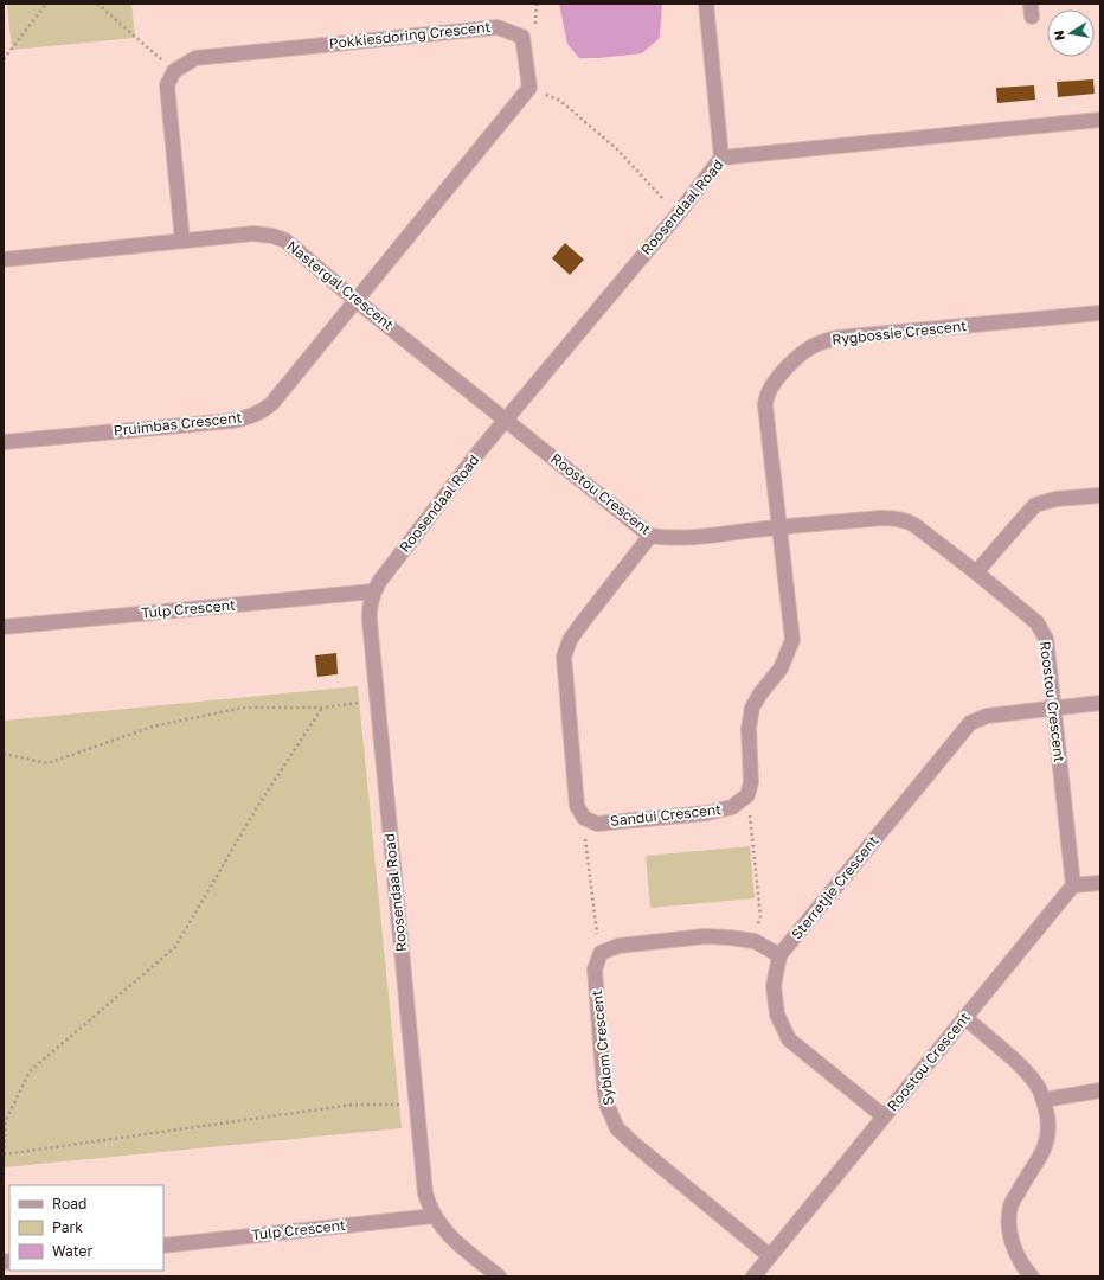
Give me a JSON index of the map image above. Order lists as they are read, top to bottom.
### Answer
{
  "streets": {
    "street": [
      "Pokkiesdoring Crescent",
      "Roosendaal Road",
      "Nastergal Crescent",
      "Rygbossie Crescent",
      "Pruimbas Crescent",
      "Roostou Crescent",
      "Tulp Crescent",
      "Sandui Crescent",
      "Sterretjie Crescent",
      "Syblom Crescent"
    ]
  },
  "crossings": [
    ["Roosendaal Road", "Nastergal Crescent"],
    ["Roosendaal Road", "Roostou Crescent"],
    ["Roosendaal Road", "Tulp Crescent"],
    ["Nastergal Crescent", "Pruimbas Crescent"],
    ["Nastergal Crescent", "Roostou Crescent"],
    ["Rygbossie Crescent", "Roostou Crescent"],
    ["Roostou Crescent", "Sterretjie Crescent"],
    ["Roostou Crescent", "Syblom Crescent"]
  ],
  "legend": ["Road", "Park", "Water"],
  "north": "left"
}
